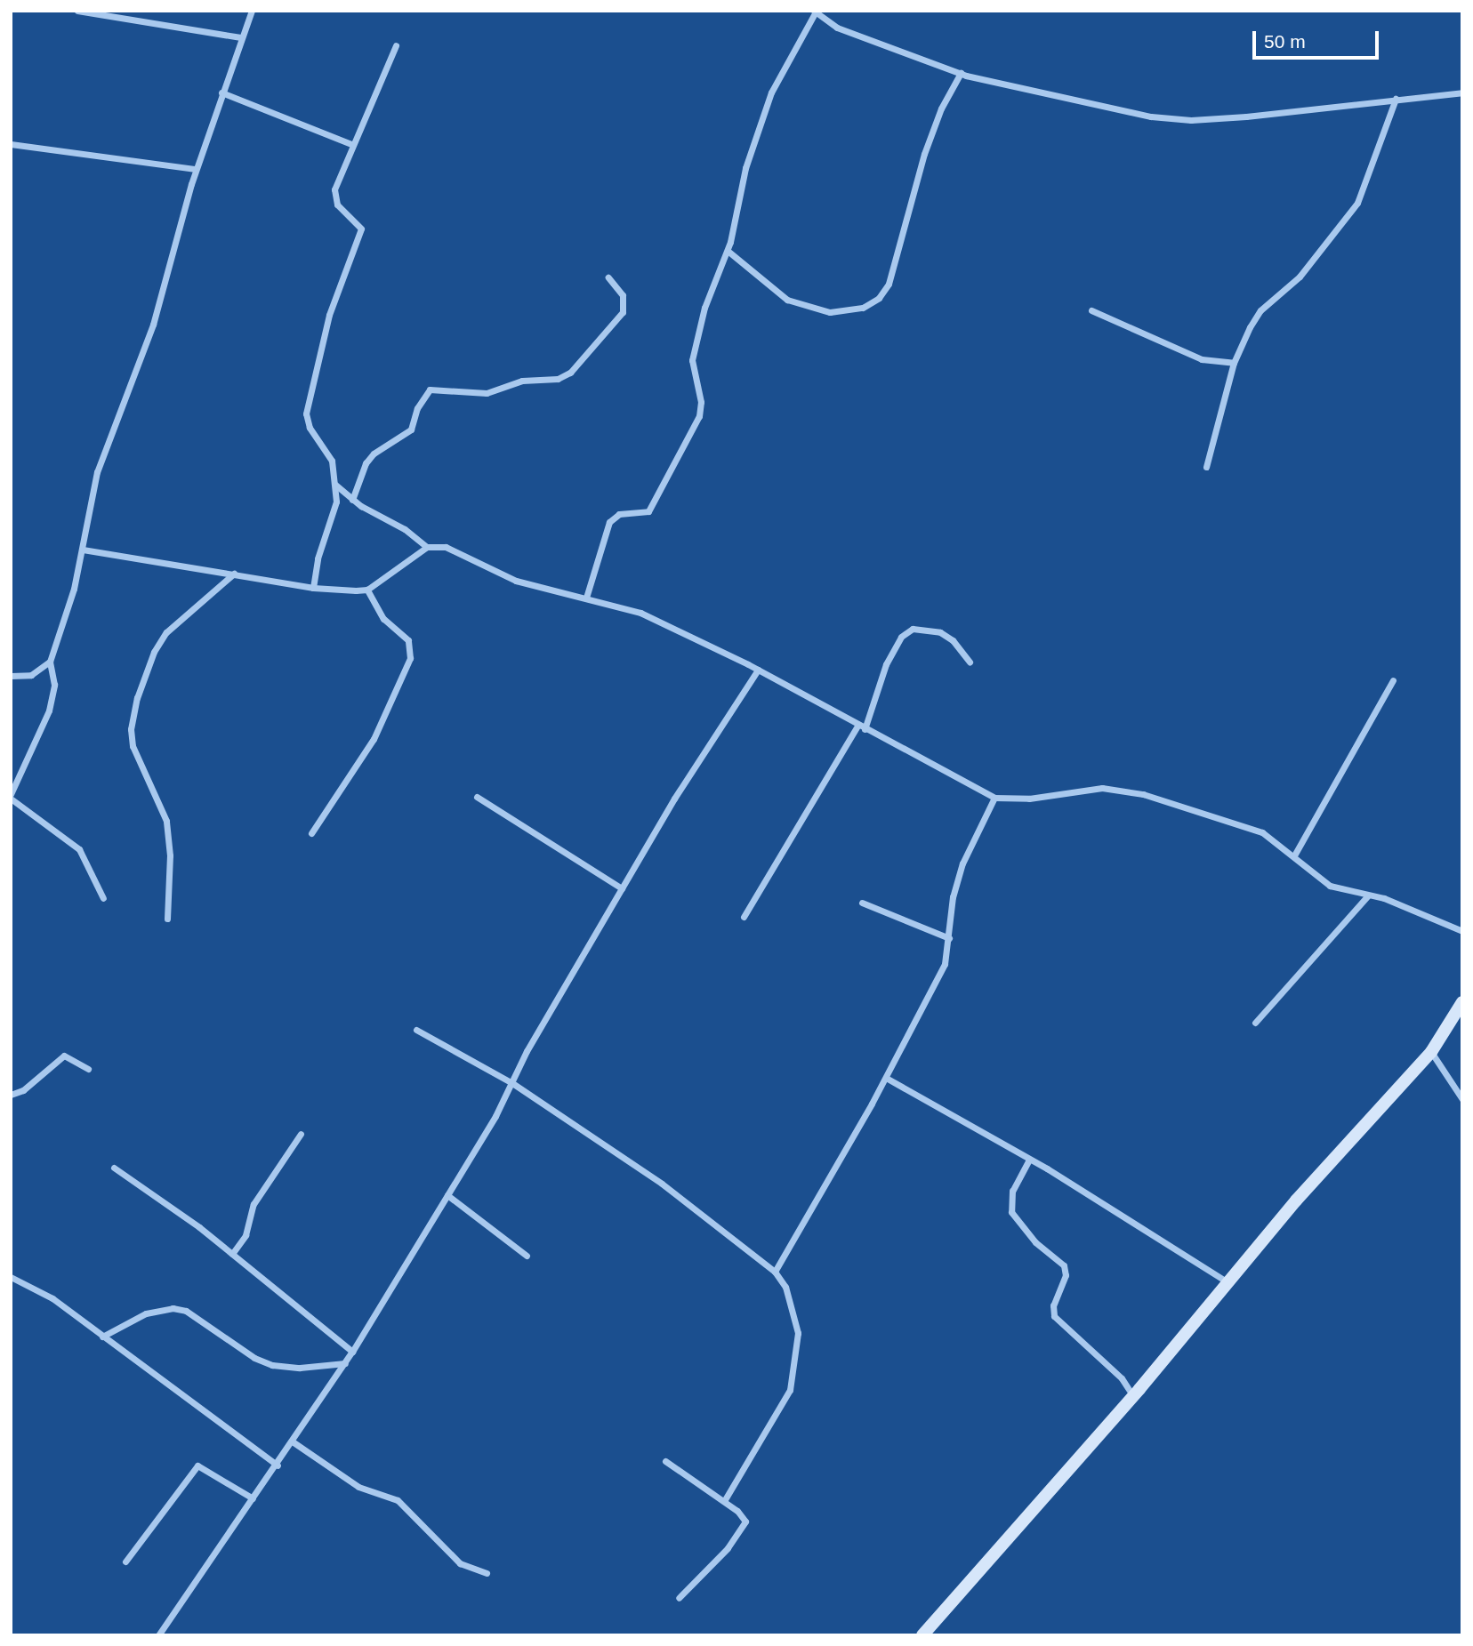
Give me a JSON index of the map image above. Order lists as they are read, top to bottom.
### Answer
{
  "scale_bar": "50 m"
}
